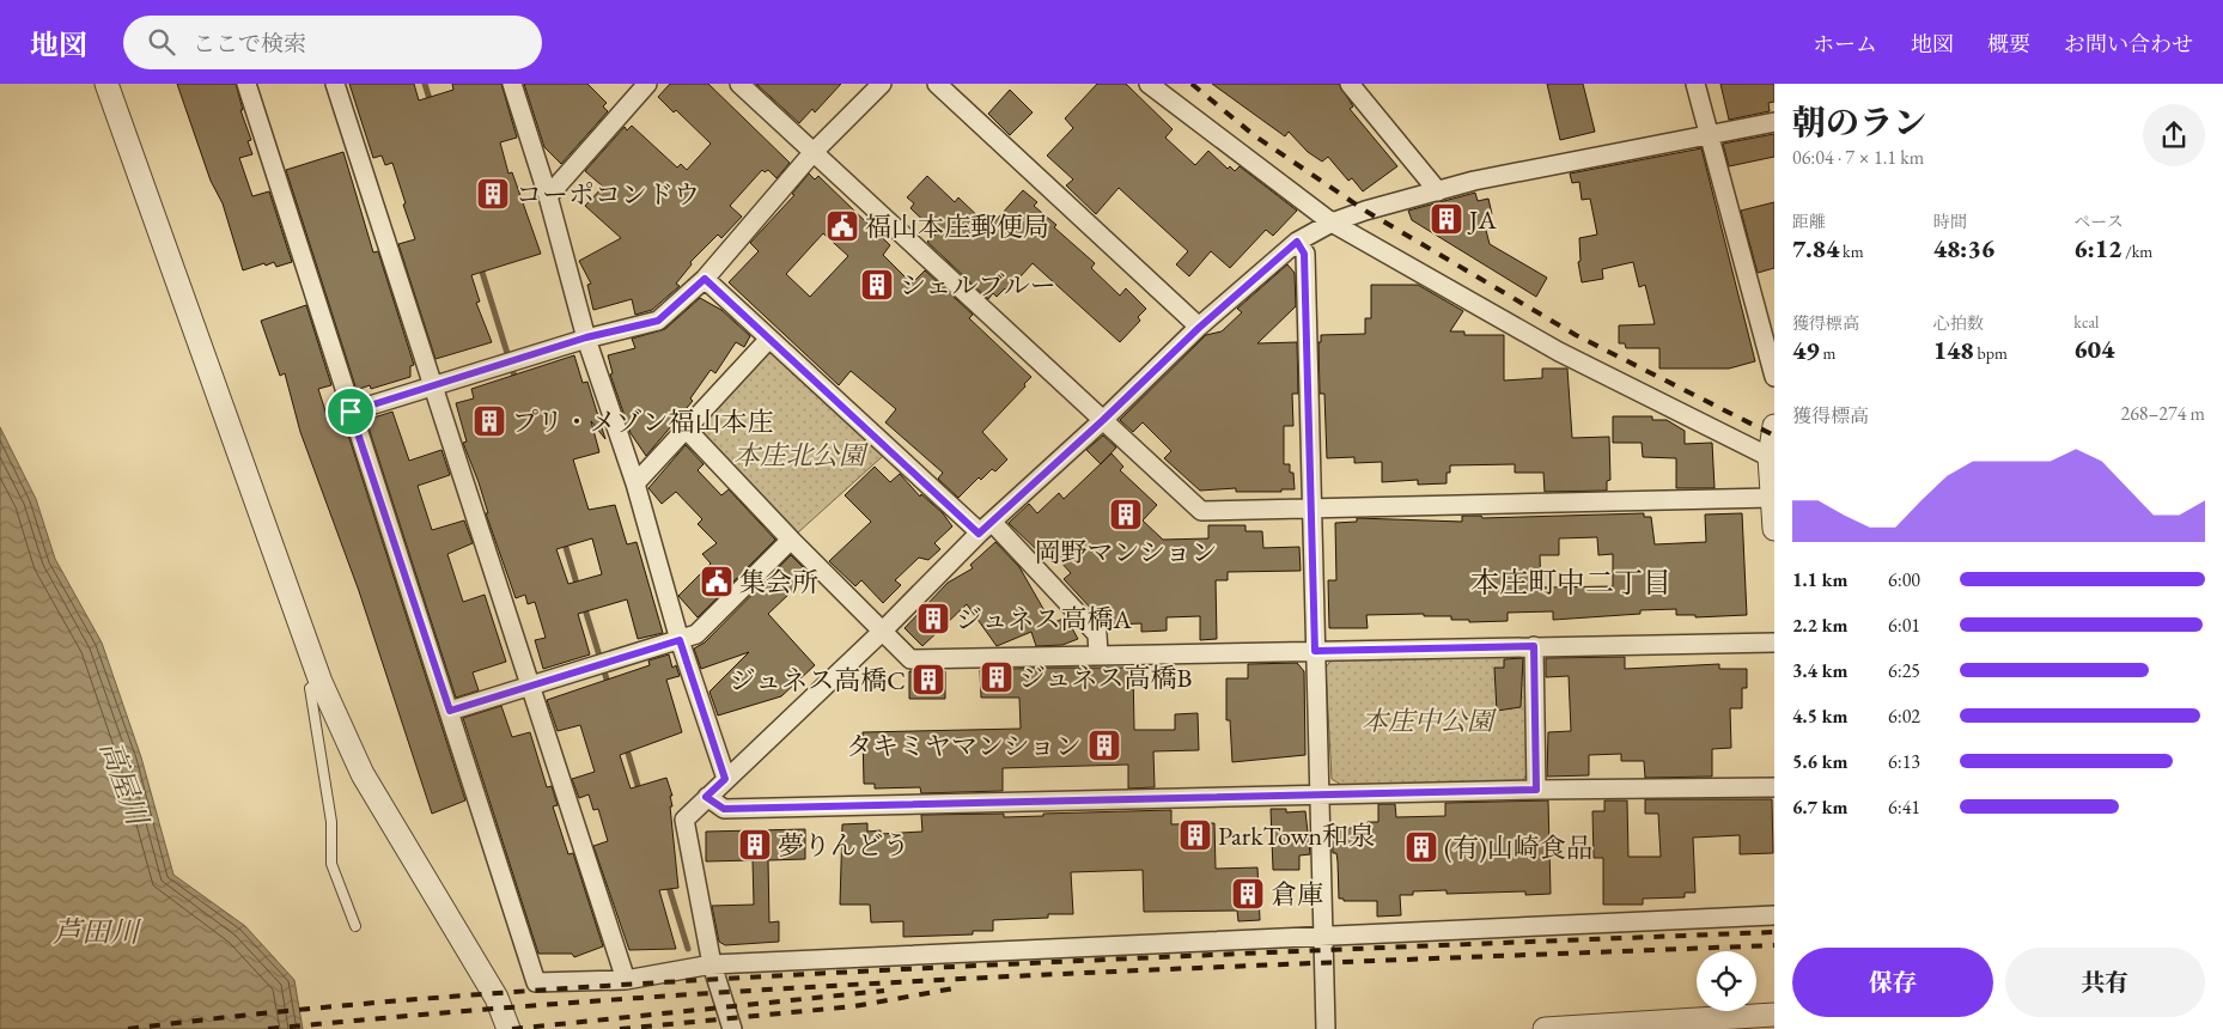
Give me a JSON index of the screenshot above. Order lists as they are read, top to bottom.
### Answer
{
  "districts": ["本庄町中二丁目"],
  "water": ["高屋川", "芦田川"],
  "parks": ["本庄北公園", "本庄中公園"],
  "places": {
    "building": [
      "コーポコンドウ",
      "JA",
      "シェルブルー",
      "プリ・メゾン福山本庄",
      "岡野マンション",
      "ジュネス高橋A",
      "ジュネス高橋B",
      "ジュネス高橋C",
      "タキミヤマンション",
      "ParkTown和泉",
      "夢りんどう",
      "(有)山崎食品",
      "倉庫"
    ],
    "public building": ["福山本庄郵便局", "集会所"]
  },
  "page": {
    "header": "地図",
    "search": "ここで検索",
    "nav": [
      "ホーム",
      "地図",
      "概要",
      "お問い合わせ"
    ],
    "heading": ["朝のラン", "06:04 · 7 × 1.1 km"],
    "stats": [
      ["距離", "7.84 km"],
      ["時間", "48:36"],
      ["ペース", "6:12 /km"],
      ["獲得標高", "49 m"],
      ["心拍数", "148 bpm"],
      ["kcal", "604"]
    ],
    "chart": ["獲得標高", "268–274 m"],
    "list": [
      {
        "name": "1.1 km",
        "note": "6:00"
      },
      {
        "name": "2.2 km",
        "note": "6:01"
      },
      {
        "name": "3.4 km",
        "note": "6:25"
      },
      {
        "name": "4.5 km",
        "note": "6:02"
      },
      {
        "name": "5.6 km",
        "note": "6:13"
      },
      {
        "name": "6.7 km",
        "note": "6:41"
      }
    ],
    "buttons": ["保存", "共有"]
  }
}
